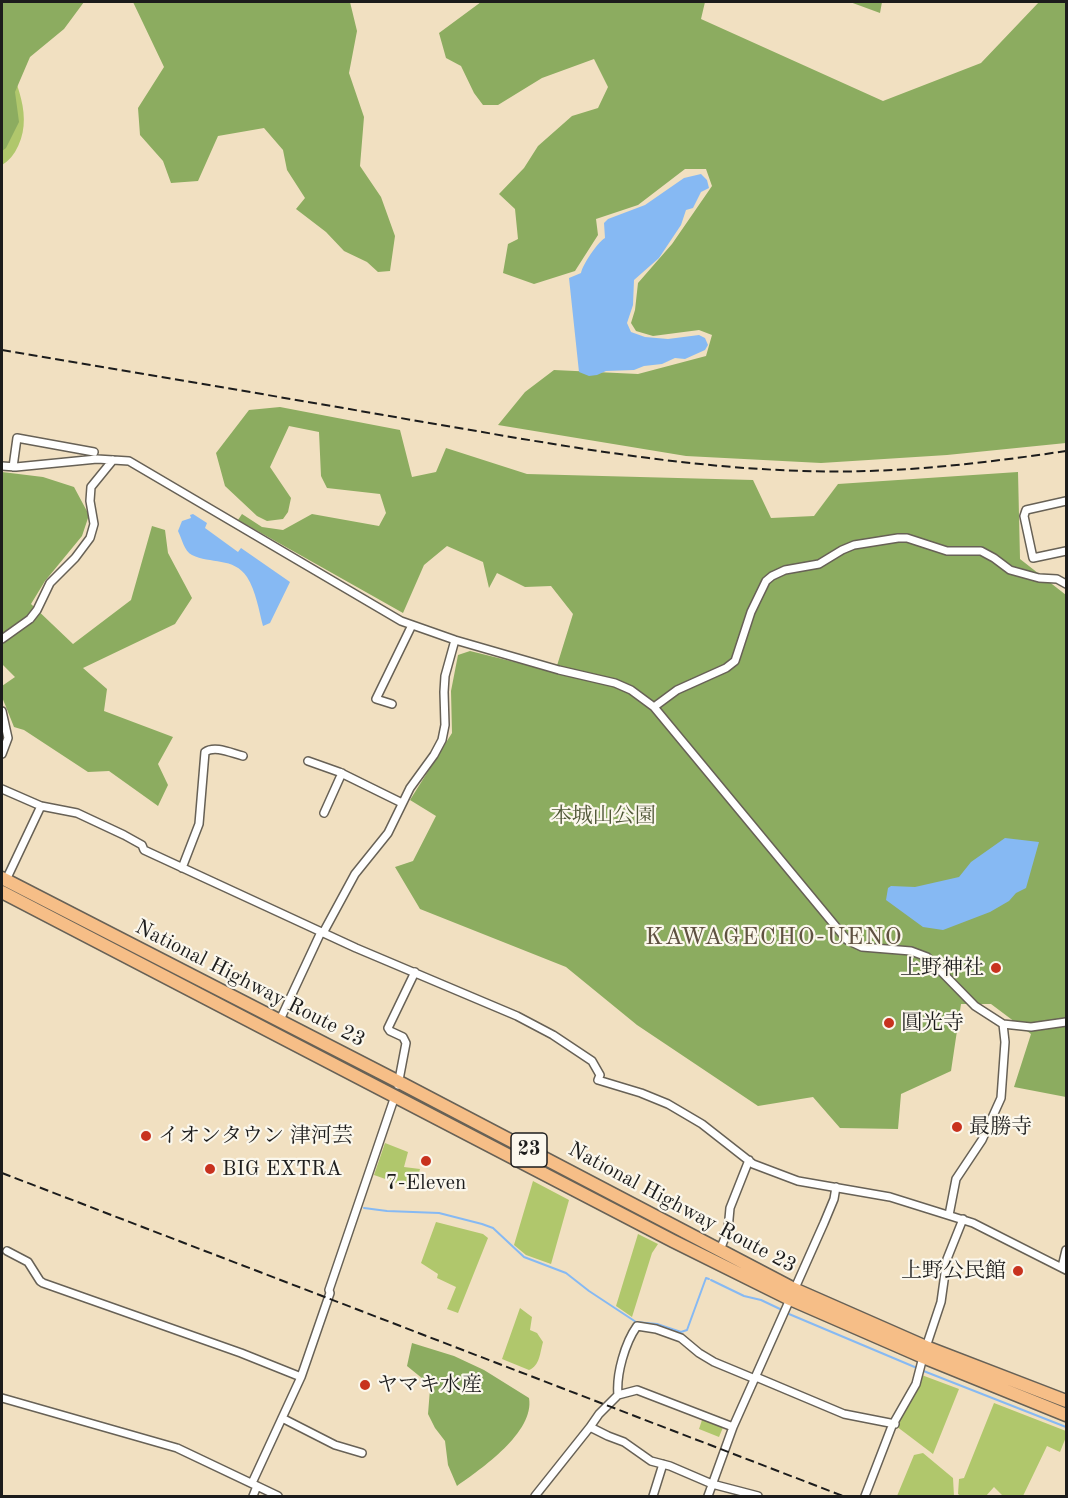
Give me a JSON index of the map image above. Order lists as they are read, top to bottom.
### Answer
{
  "streets": {
    "highway": ["National Highway Route 23", "23"]
  },
  "districts": ["KAWAGECHO-UENO"],
  "parks": ["本城山公園"],
  "places": [
    "上野神社",
    "圓光寺",
    "最勝寺",
    "イオンタウン 津河芸",
    "7-Eleven",
    "BIG EXTRA",
    "上野公民館",
    "ヤマキ水産"
  ]
}
